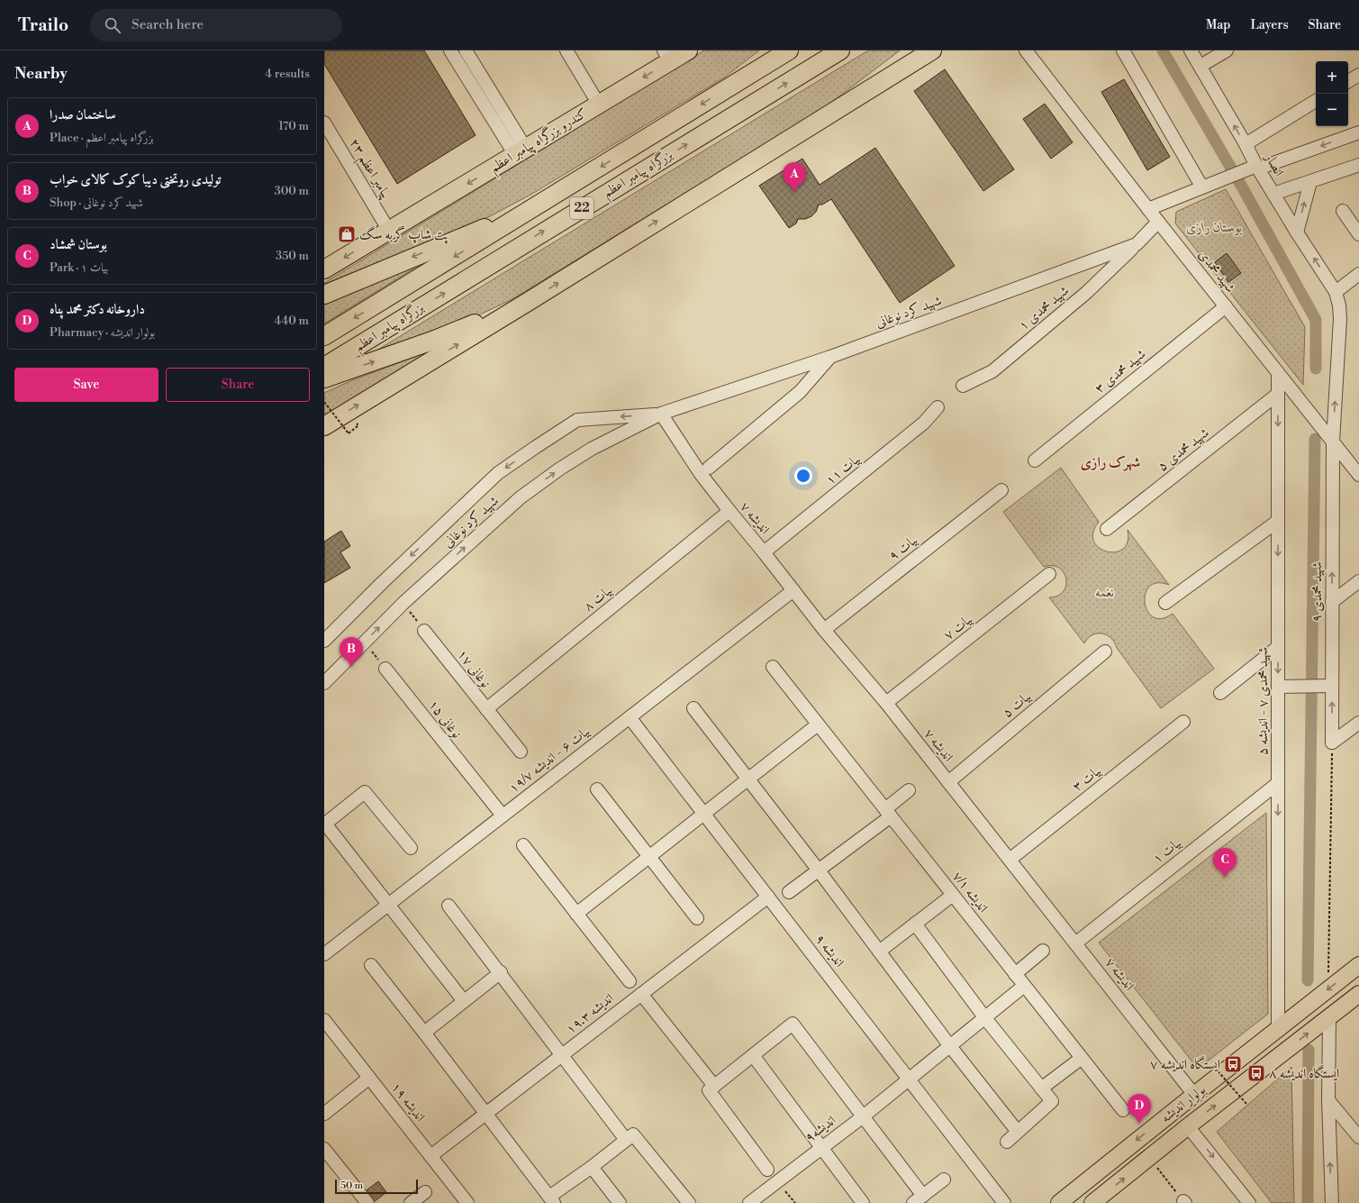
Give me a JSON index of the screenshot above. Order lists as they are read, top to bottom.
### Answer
{
  "streets": {
    "highway": ["کندرو بزرگراه پیامبر اعظم", "بزرگراه پیامبر اعظم", "22"],
    "main road": ["بولوار اندیشه"],
    "street": [
      "انصار",
      "پیامبر اعظم ۲۳",
      "شهید محمدی",
      "شهید محمدی ۱",
      "شهید کرد نوغانی",
      "شهید محمدی ۳",
      "شهید محمدی ۵",
      "بیات ۱۱",
      "اندیشه ۷",
      "بیات ۹",
      "شهید محمدی ۹",
      "بیات ۸",
      "بیات ۷",
      "نوغانی ۱۷",
      "شهید محمدی ۷ - اندیشه ۵",
      "بیات ۵",
      "نوغانی ۱۵",
      "بیات ۶ - اندیشه ۱۹/۷",
      "بیات ۳",
      "بیات ۱",
      "اندیشه ۷/۱",
      "اندیشه ۹",
      "اندیشه ۱۹.۳",
      "اندیشه ۱۹",
      "اندیشه۹"
    ]
  },
  "crossings": [
    ["کندرو بزرگراه پیامبر اعظم", "پیامبر اعظم ۲۳"],
    ["انصار", "شهید محمدی ۹"],
    ["شهید محمدی", "شهید کرد نوغانی"],
    ["شهید محمدی", "شهید محمدی ۳"],
    ["شهید محمدی", "شهید محمدی ۹"],
    ["شهید محمدی", "شهید محمدی ۷ - اندیشه ۵"],
    ["شهید محمدی ۱", "شهید کرد نوغانی"],
    ["شهید کرد نوغانی", "اندیشه ۷"],
    ["شهید محمدی ۵", "شهید محمدی ۷ - اندیشه ۵"],
    ["بیات ۱۱", "اندیشه ۷"],
    ["اندیشه ۷", "بیات ۹"],
    ["اندیشه ۷", "بیات ۸"],
    ["اندیشه ۷", "بیات ۷"],
    ["اندیشه ۷", "بیات ۵"],
    ["اندیشه ۷", "بیات ۶ - اندیشه ۱۹/۷"],
    ["اندیشه ۷", "بیات ۳"],
    ["اندیشه ۷", "بیات ۱"],
    ["اندیشه ۷", "بولوار اندیشه"],
    ["بیات ۸", "نوغانی ۱۷"],
    ["شهید محمدی ۷ - اندیشه ۵", "بیات ۱"],
    ["شهید محمدی ۷ - اندیشه ۵", "بولوار اندیشه"],
    ["نوغانی ۱۵", "بیات ۶ - اندیشه ۱۹/۷"],
    ["بیات ۶ - اندیشه ۱۹/۷", "اندیشه ۹"],
    ["اندیشه ۷/۱", "اندیشه۹"],
    ["اندیشه ۹", "اندیشه ۱۹.۳"],
    ["اندیشه ۹", "اندیشه۹"],
    ["اندیشه ۱۹.۳", "اندیشه ۱۹"]
  ],
  "one_way": ["شهید محمدی ۹", "شهید محمدی ۷ - اندیشه ۵"],
  "districts": ["شهرک رازی"],
  "parks": ["بوستان رازی", "نغمه"],
  "places": {
    "shop": ["پت شاپ گربه سگ"],
    "bus stop": ["ایستگاه اندیشه ۷", "ایستگاه اندیشه ۸"]
  },
  "scale_bar": "50 m",
  "page": {
    "header": "Trailo",
    "search": "Search here",
    "nav": ["Map", "Layers", "Share"],
    "heading": ["Nearby", "4 results"],
    "map_buttons": ["+", "−"],
    "list": [
      {
        "mark": "A",
        "name": "ساختمان صدرا",
        "note": "Place · بزرگراه پیامبر اعظم",
        "value": "170 m"
      },
      {
        "mark": "B",
        "name": "تولیدی روتختی دیبا کوک کالای خواب",
        "note": "Shop · شهید کرد نوغانی",
        "value": "300 m"
      },
      {
        "mark": "C",
        "name": "بوستان شمشاد",
        "note": "Park · بیات ۱",
        "value": "350 m"
      },
      {
        "mark": "D",
        "name": "داروخانه دکتر محمد پناه",
        "note": "Pharmacy · بولوار اندیشه",
        "value": "440 m"
      }
    ],
    "pins": [
      "A",
      "B",
      "C",
      "D"
    ],
    "buttons": ["Save", "Share"],
    "scale": "50 m"
  }
}
